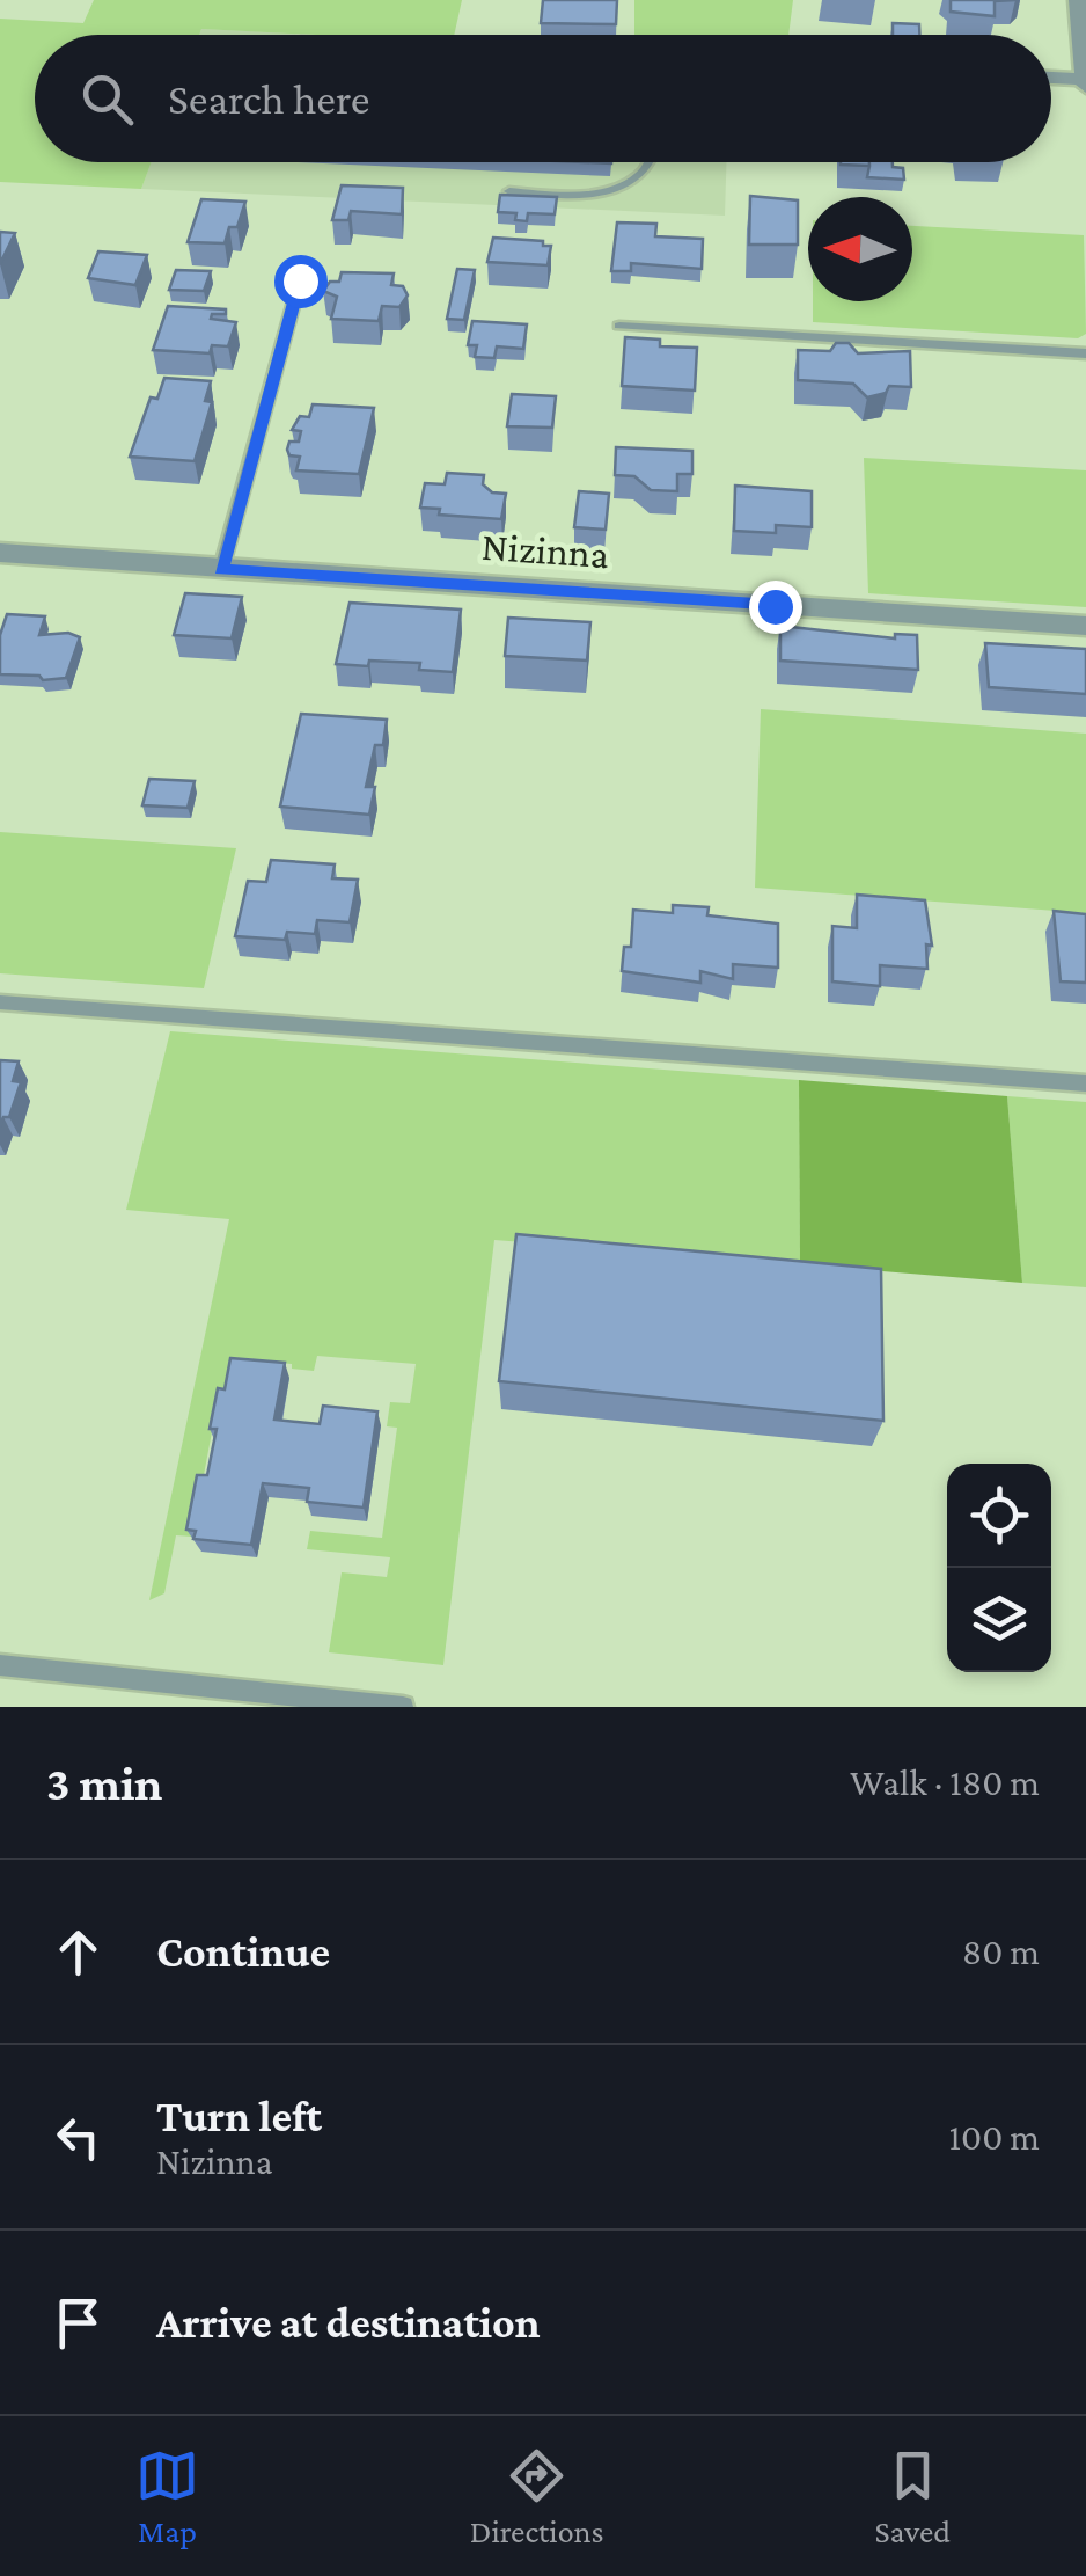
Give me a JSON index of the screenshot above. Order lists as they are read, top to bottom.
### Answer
{
  "streets": {
    "street": ["Nizinna"]
  },
  "north": "left",
  "page": {
    "search": "Search here",
    "heading": ["3 min", "Walk · 180 m"],
    "list": [
      ["Continue", "80 m"],
      ["Turn left", "Nizinna", "100 m"],
      "Arrive at destination"
    ],
    "nav": ["Map", "Directions", "Saved"]
  }
}
